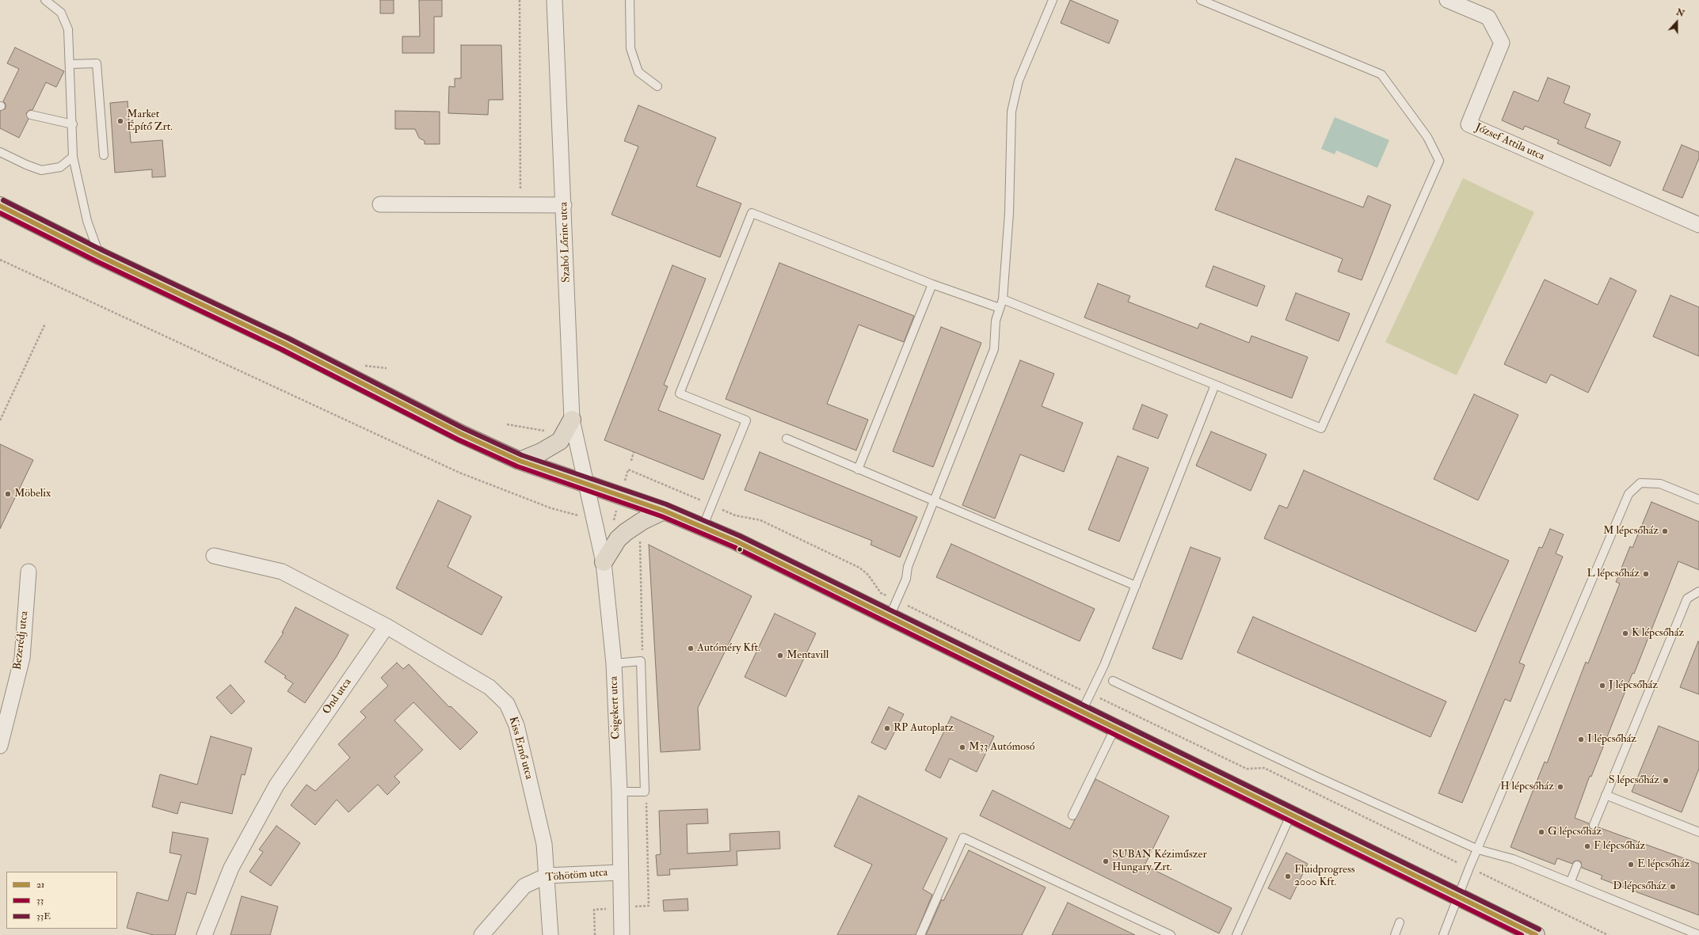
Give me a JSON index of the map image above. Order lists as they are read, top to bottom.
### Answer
{
  "streets": {
    "street": [
      "József Attila utca",
      "Szabó Lőrinc utca",
      "Bezerédj utca",
      "Ond utca",
      "Csigekert utca",
      "Kiss Ernő utca",
      "Töhötöm utca"
    ]
  },
  "crossings": [
    ["Szabó Lőrinc utca", "Csigekert utca"],
    ["Ond utca", "Kiss Ernő utca"],
    ["Csigekert utca", "Töhötöm utca"],
    ["Kiss Ernő utca", "Töhötöm utca"]
  ],
  "places": [
    "Market Építő Zrt.",
    "Möbelix",
    "M lépcsőház",
    "L lépcsőház",
    "K lépcsőház",
    "Autóméry Kft.",
    "Mentavill",
    "J lépcsőház",
    "RP Autoplatz",
    "I lépcsőház",
    "M33 Autómosó",
    "S lépcsőház",
    "H lépcsőház",
    "G lépcsőház",
    "F lépcsőház",
    "SUBAN Kéziműszer Hungary Zrt.",
    "E lépcsőház",
    "Fluidprogress 2000 Kft.",
    "D lépcsőház"
  ],
  "lines": ["transit line 33E", "transit line 21", "transit line 33"],
  "legend": ["21", "33", "33E"],
  "north": "top"
}
